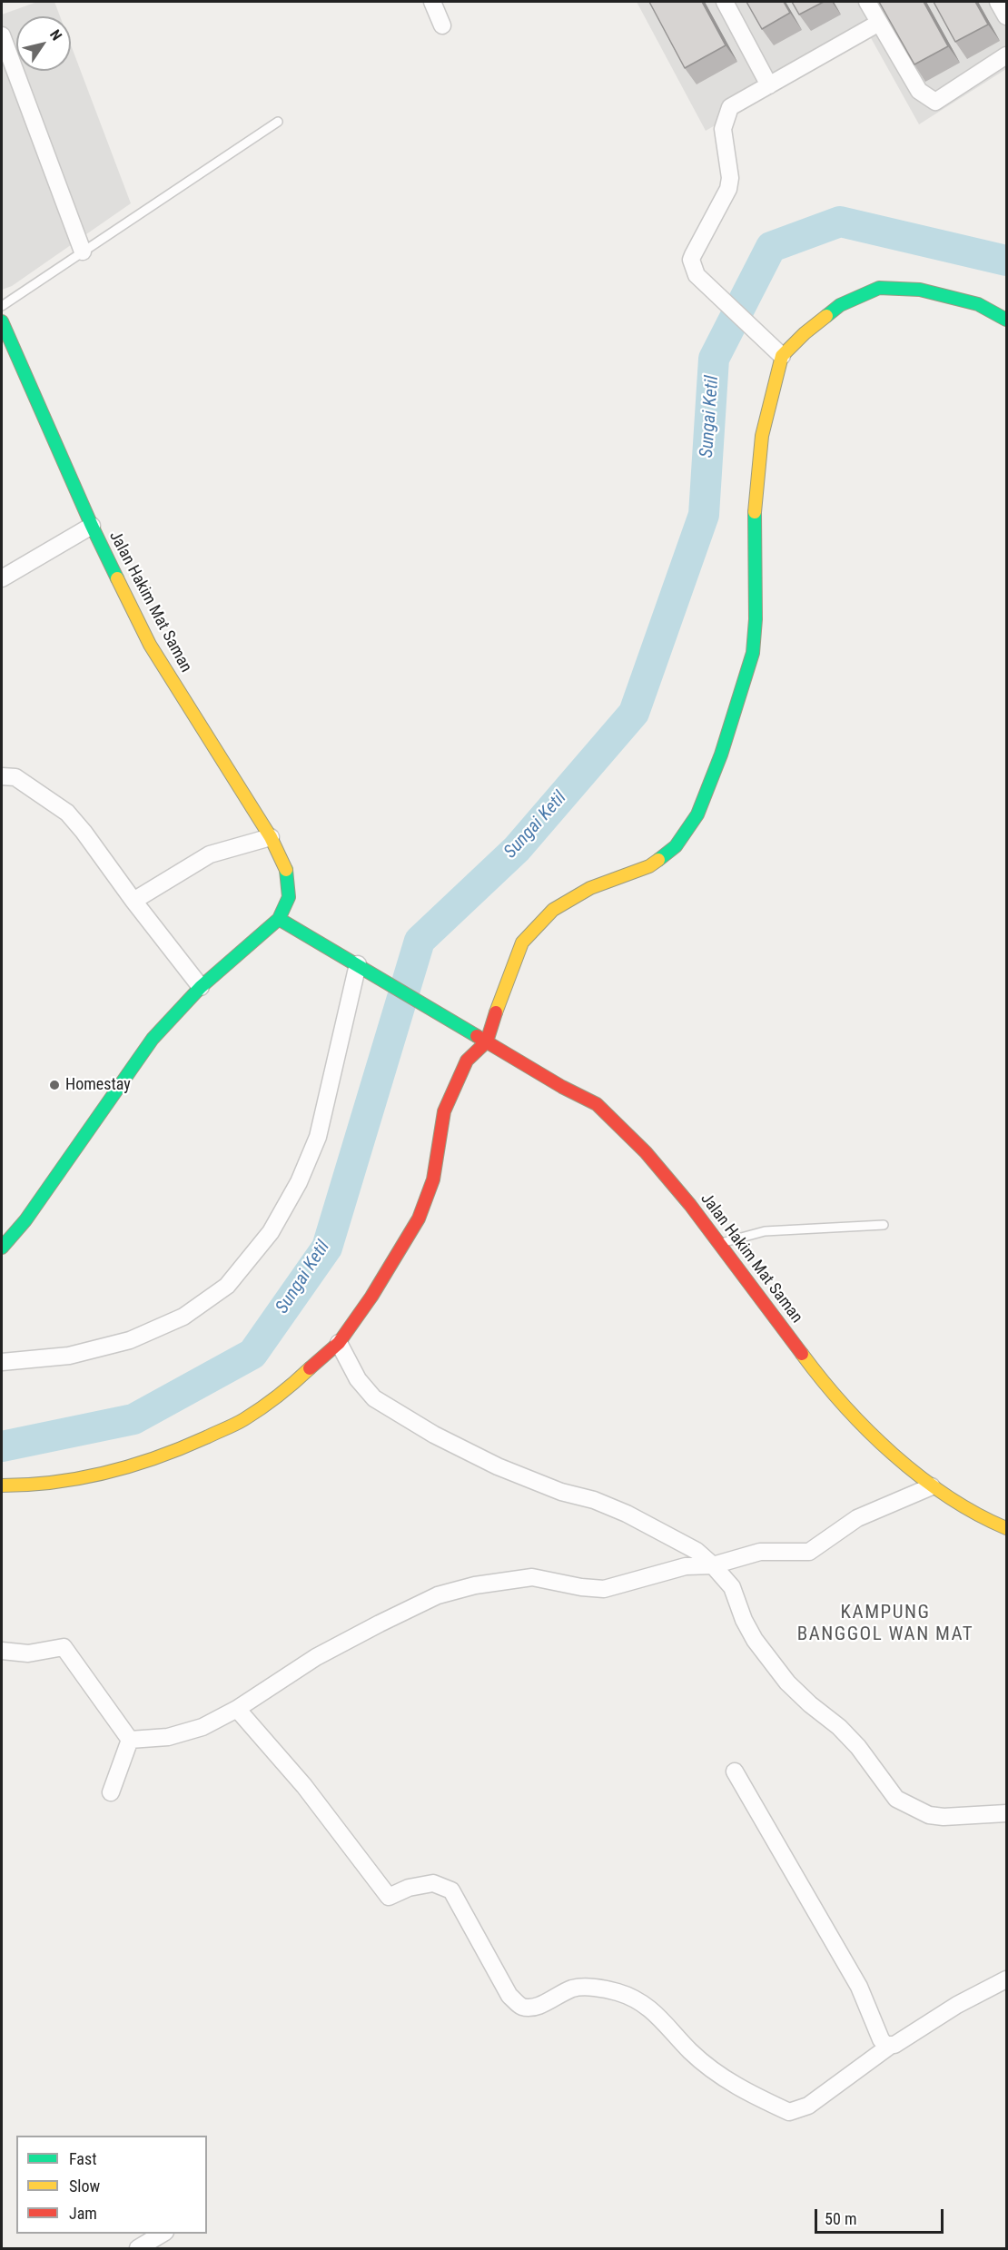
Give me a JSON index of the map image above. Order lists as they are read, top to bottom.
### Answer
{
  "streets": {
    "street": ["Jalan Hakim Mat Saman"]
  },
  "districts": ["KAMPUNG BANGGOL WAN MAT"],
  "water": ["Sungai Ketil"],
  "places": ["Homestay"],
  "legend": ["Fast", "Slow", "Jam"],
  "scale_bar": "50 m",
  "north": "top right"
}
